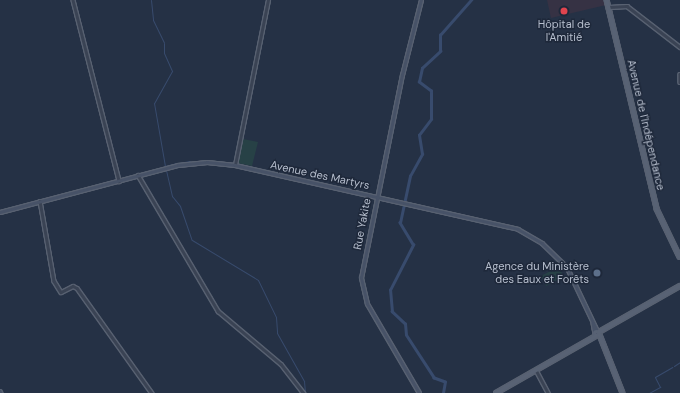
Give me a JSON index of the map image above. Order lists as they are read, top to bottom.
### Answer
{
  "streets": {
    "main road": ["Avenue de l'Indépendance", "Avenue des Martyrs", "Rue Yakite"]
  },
  "crossings": [
    ["Avenue des Martyrs", "Rue Yakite"]
  ],
  "places": ["Hôpital de l'Amitié", "Agence du Ministère des Eaux et Forêts"]
}
